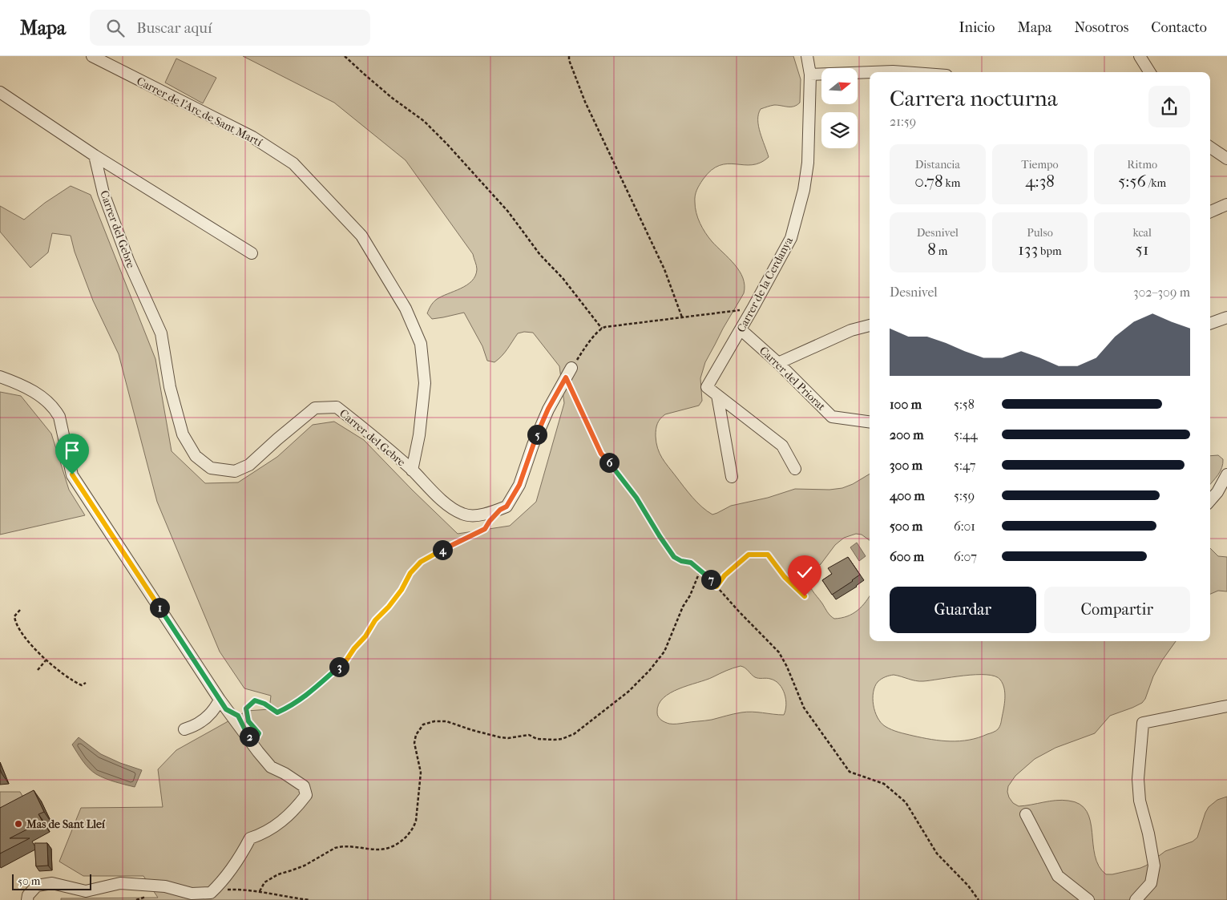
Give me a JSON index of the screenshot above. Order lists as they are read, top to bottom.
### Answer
{
  "streets": {
    "street": [
      "Carrer de l'Arc de Sant Martí",
      "Carrer del Gebre",
      "Carrer de la Cerdanya",
      "Carrer del Priorat"
    ]
  },
  "crossings": [
    ["Carrer de l'Arc de Sant Martí", "Carrer del Gebre"],
    ["Carrer de la Cerdanya", "Carrer del Priorat"]
  ],
  "places": ["Mas de Sant Lleí"],
  "scale_bar": "50 m",
  "north": "right",
  "page": {
    "header": "Mapa",
    "search": "Buscar aquí",
    "nav": [
      "Inicio",
      "Mapa",
      "Nosotros",
      "Contacto"
    ],
    "heading": ["Carrera nocturna", "21:59"],
    "stats": [
      ["Distancia", "0.78 km"],
      ["Tiempo", "4:38"],
      ["Ritmo", "5:56 /km"],
      ["Desnivel", "8 m"],
      ["Pulso", "133 bpm"],
      ["kcal", "51"]
    ],
    "chart": ["Desnivel", "302–309 m"],
    "list": [
      {
        "name": "100 m",
        "note": "5:58"
      },
      {
        "name": "200 m",
        "note": "5:44"
      },
      {
        "name": "300 m",
        "note": "5:47"
      },
      {
        "name": "400 m",
        "note": "5:59"
      },
      {
        "name": "500 m",
        "note": "6:01"
      },
      {
        "name": "600 m",
        "note": "6:07"
      }
    ],
    "pins": [
      "5",
      "6",
      "4",
      "7",
      "1",
      "3",
      "2"
    ],
    "buttons": ["Guardar", "Compartir"],
    "scale": "50 m"
  }
}
